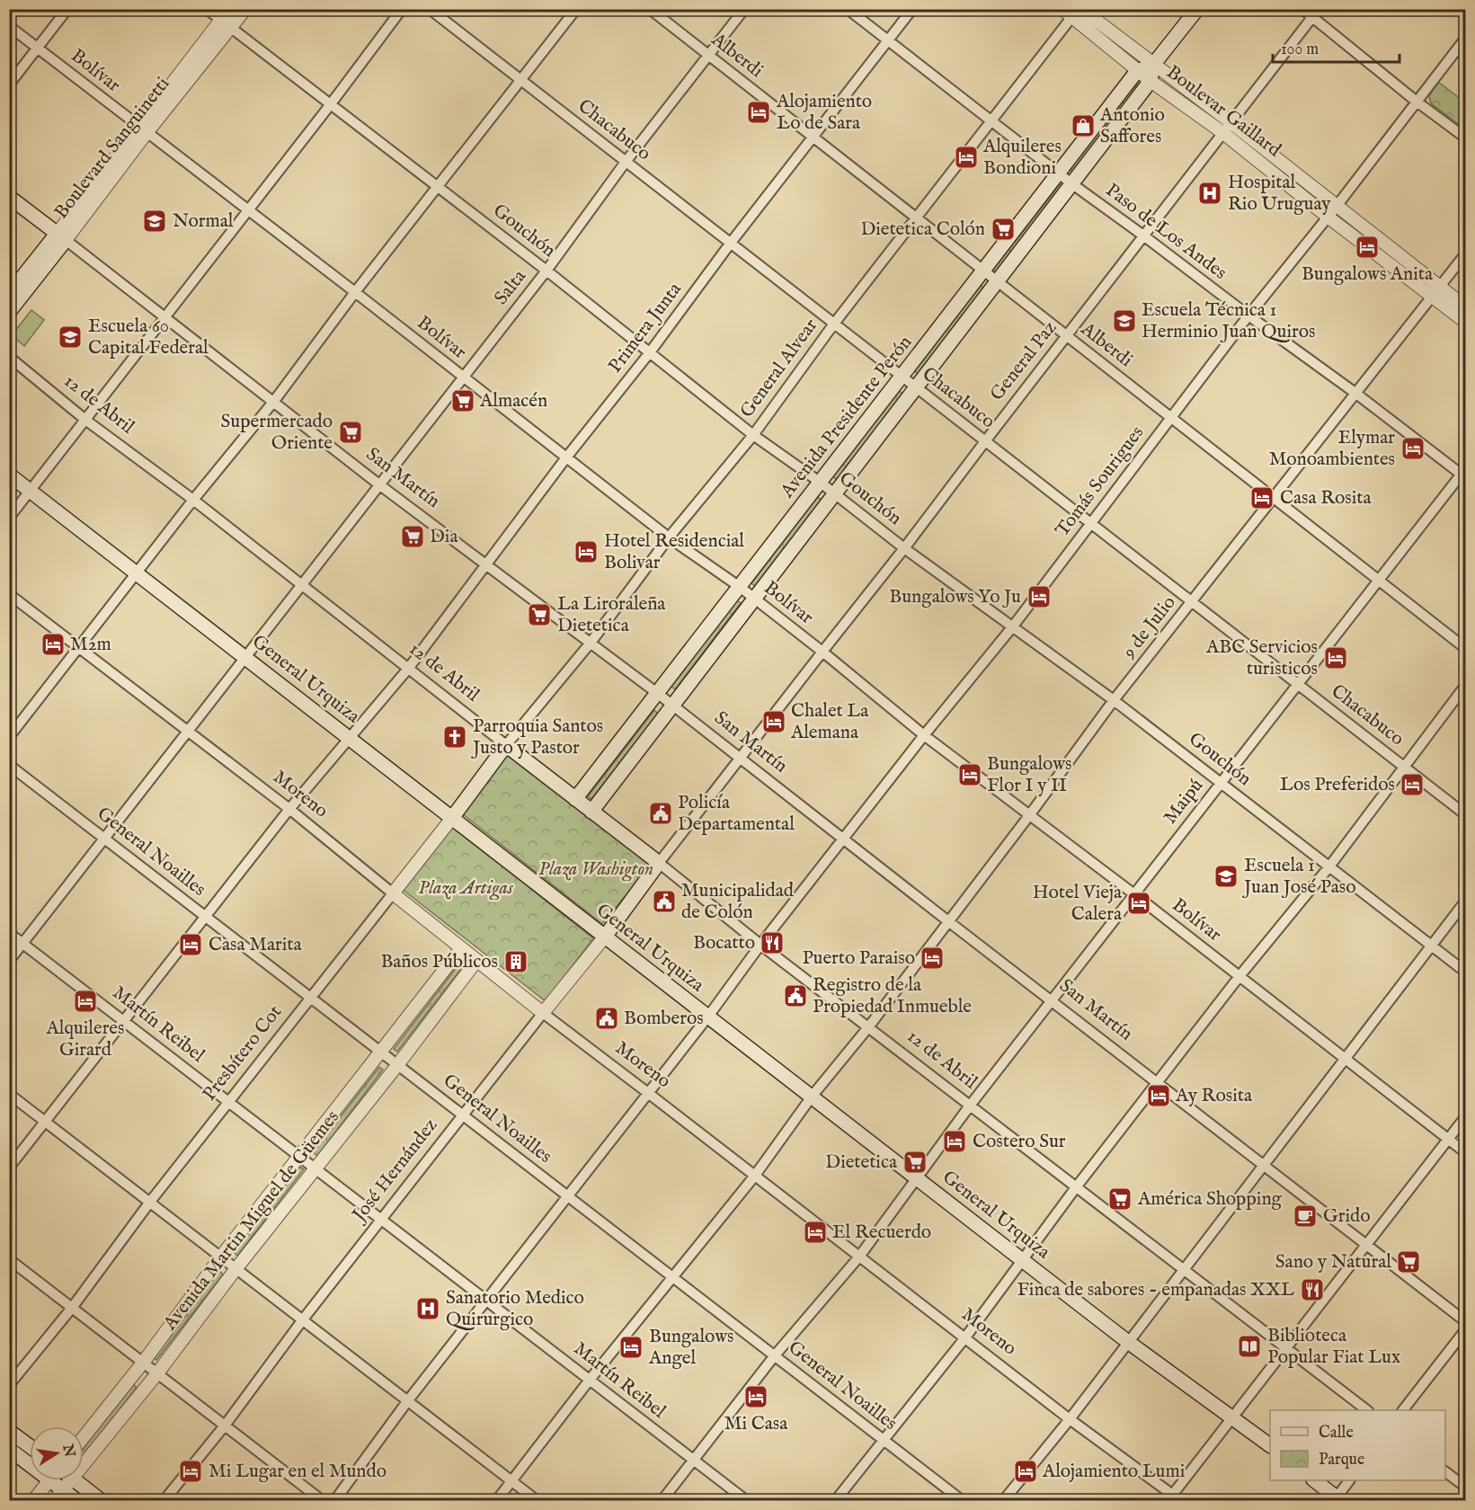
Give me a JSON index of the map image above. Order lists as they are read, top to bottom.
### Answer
{
  "streets": {
    "main road": [
      "Boulevard Sanguinetti",
      "12 de Abril",
      "Avenida Presidente Perón",
      "San Martín",
      "General Urquiza",
      "Presbítero Cot",
      "José Hernández"
    ],
    "street": [
      "Alberdi",
      "Bolívar",
      "Boulevar Gaillard",
      "Chacabuco",
      "Gouchón",
      "Paso de Los Andes",
      "Salta",
      "Primera Junta",
      "General Paz",
      "General Alvear",
      "Tomás Sourigues",
      "9 de Julio",
      "Moreno",
      "Maipú",
      "General Noailles",
      "Martín Reibel",
      "Avenida Martin Miguel de Güemes"
    ]
  },
  "crossings": [
    ["Alberdi", "Salta"],
    ["Alberdi", "Primera Junta"],
    ["Alberdi", "General Paz"],
    ["Alberdi", "General Alvear"],
    ["Alberdi", "Avenida Presidente Perón"],
    ["Alberdi", "Tomás Sourigues"],
    ["Alberdi", "9 de Julio"],
    ["Alberdi", "Maipú"],
    ["Bolívar", "Boulevard Sanguinetti"],
    ["Bolívar", "Salta"],
    ["Bolívar", "Primera Junta"],
    ["Bolívar", "General Paz"],
    ["Bolívar", "General Alvear"],
    ["Bolívar", "Avenida Presidente Perón"],
    ["Bolívar", "Tomás Sourigues"],
    ["Bolívar", "9 de Julio"],
    ["Bolívar", "Maipú"],
    ["Boulevar Gaillard", "General Paz"],
    ["Boulevar Gaillard", "General Alvear"],
    ["Boulevar Gaillard", "Avenida Presidente Perón"],
    ["Boulevar Gaillard", "Tomás Sourigues"],
    ["Boulevar Gaillard", "9 de Julio"],
    ["Chacabuco", "Salta"],
    ["Chacabuco", "Primera Junta"],
    ["Chacabuco", "General Paz"],
    ["Chacabuco", "General Alvear"],
    ["Chacabuco", "Avenida Presidente Perón"],
    ["Chacabuco", "Tomás Sourigues"],
    ["Chacabuco", "9 de Julio"],
    ["Chacabuco", "Maipú"],
    ["Boulevard Sanguinetti", "Gouchón"],
    ["Boulevard Sanguinetti", "San Martín"],
    ["Gouchón", "Salta"],
    ["Gouchón", "Primera Junta"],
    ["Gouchón", "General Paz"],
    ["Gouchón", "General Alvear"],
    ["Gouchón", "Avenida Presidente Perón"],
    ["Gouchón", "Tomás Sourigues"],
    ["Gouchón", "9 de Julio"],
    ["Gouchón", "Maipú"],
    ["Paso de Los Andes", "Primera Junta"],
    ["Paso de Los Andes", "General Paz"],
    ["Paso de Los Andes", "General Alvear"],
    ["Paso de Los Andes", "Avenida Presidente Perón"],
    ["Paso de Los Andes", "Tomás Sourigues"],
    ["Paso de Los Andes", "9 de Julio"],
    ["Paso de Los Andes", "Maipú"],
    ["Salta", "12 de Abril"],
    ["Salta", "San Martín"],
    ["Salta", "General Urquiza"],
    ["Salta", "Moreno"],
    ["Salta", "General Noailles"],
    ["Salta", "Martín Reibel"],
    ["Primera Junta", "12 de Abril"],
    ["Primera Junta", "San Martín"],
    ["Primera Junta", "General Urquiza"],
    ["Primera Junta", "Moreno"],
    ["Primera Junta", "General Noailles"],
    ["Primera Junta", "Martín Reibel"],
    ["General Paz", "12 de Abril"],
    ["General Paz", "San Martín"],
    ["General Paz", "José Hernández"],
    ["General Alvear", "12 de Abril"],
    ["General Alvear", "San Martín"],
    ["General Alvear", "Presbítero Cot"],
    ["12 de Abril", "Avenida Presidente Perón"],
    ["12 de Abril", "Tomás Sourigues"],
    ["12 de Abril", "9 de Julio"],
    ["12 de Abril", "Maipú"],
    ["12 de Abril", "Presbítero Cot"],
    ["12 de Abril", "José Hernández"],
    ["Avenida Presidente Perón", "San Martín"],
    ["San Martín", "Tomás Sourigues"],
    ["San Martín", "9 de Julio"],
    ["San Martín", "Maipú"],
    ["Tomás Sourigues", "General Urquiza"],
    ["Tomás Sourigues", "Moreno"],
    ["Tomás Sourigues", "General Noailles"],
    ["Tomás Sourigues", "Martín Reibel"],
    ["9 de Julio", "General Urquiza"],
    ["9 de Julio", "Moreno"],
    ["9 de Julio", "General Noailles"],
    ["9 de Julio", "Martín Reibel"],
    ["General Urquiza", "Maipú"],
    ["General Urquiza", "Presbítero Cot"],
    ["General Urquiza", "José Hernández"],
    ["Moreno", "Maipú"],
    ["Moreno", "Presbítero Cot"],
    ["Moreno", "José Hernández"],
    ["Moreno", "Avenida Martin Miguel de Güemes"],
    ["Maipú", "General Noailles"],
    ["Maipú", "Martín Reibel"],
    ["General Noailles", "Presbítero Cot"],
    ["General Noailles", "José Hernández"],
    ["General Noailles", "Avenida Martin Miguel de Güemes"],
    ["Martín Reibel", "Presbítero Cot"],
    ["Martín Reibel", "José Hernández"],
    ["Martín Reibel", "Avenida Martin Miguel de Güemes"]
  ],
  "parks": ["Plaza Washigton", "Plaza Artigas"],
  "places": {
    "hotel": [
      "Alojamiento Lo de Sara",
      "Alquileres Bondioni",
      "Bungalows Anita",
      "Elymar Monoambientes",
      "Casa Rosita",
      "Hotel Residencial Bolivar",
      "Bungalows Yo Ju",
      "M2m",
      "ABC Servicios turisticos",
      "Chalet La Alemana",
      "Bungalows Flor I y II",
      "Los Preferidos",
      "Hotel Vieja Calera",
      "Casa Marita",
      "Puerto Paraiso",
      "Alquileres Girard",
      "Ay Rosita",
      "Costero Sur",
      "El Recuerdo",
      "Bungalows Angel",
      "Mi Casa",
      "Mi Lugar en el Mundo",
      "Alojamiento Lumi"
    ],
    "shop": ["Antonio Saffores"],
    "hospital": ["Hospital Rio Uruguay", "Sanatorio Medico Quirurgico"],
    "school or university": [
      "Normal",
      "Escuela Técnica 1 Herminio Juan Quiros",
      "Escuela 60 Capital Federal",
      "Escuela 1 Juan José Paso"
    ],
    "supermarket": [
      "Dietetica Colón",
      "Almacén",
      "Supermercado Oriente",
      "Dia",
      "La Liroraleña Dietetica",
      "Dietetica",
      "América Shopping",
      "Sano y Natural"
    ],
    "church": ["Parroquia Santos Justo y Pastor"],
    "public building": [
      "Policía Departamental",
      "Municipalidad de Colón",
      "Registro de la Propiedad Inmueble",
      "Bomberos"
    ],
    "restaurant": ["Bocatto", "Finca de sabores - empanadas XXL"],
    "building": ["Baños Públicos"],
    "cafe": ["Grido"],
    "library": ["Biblioteca Popular Fiat Lux"]
  },
  "legend": ["Calle", "Parque"],
  "scale_bar": "100 m",
  "north": "right"
}
